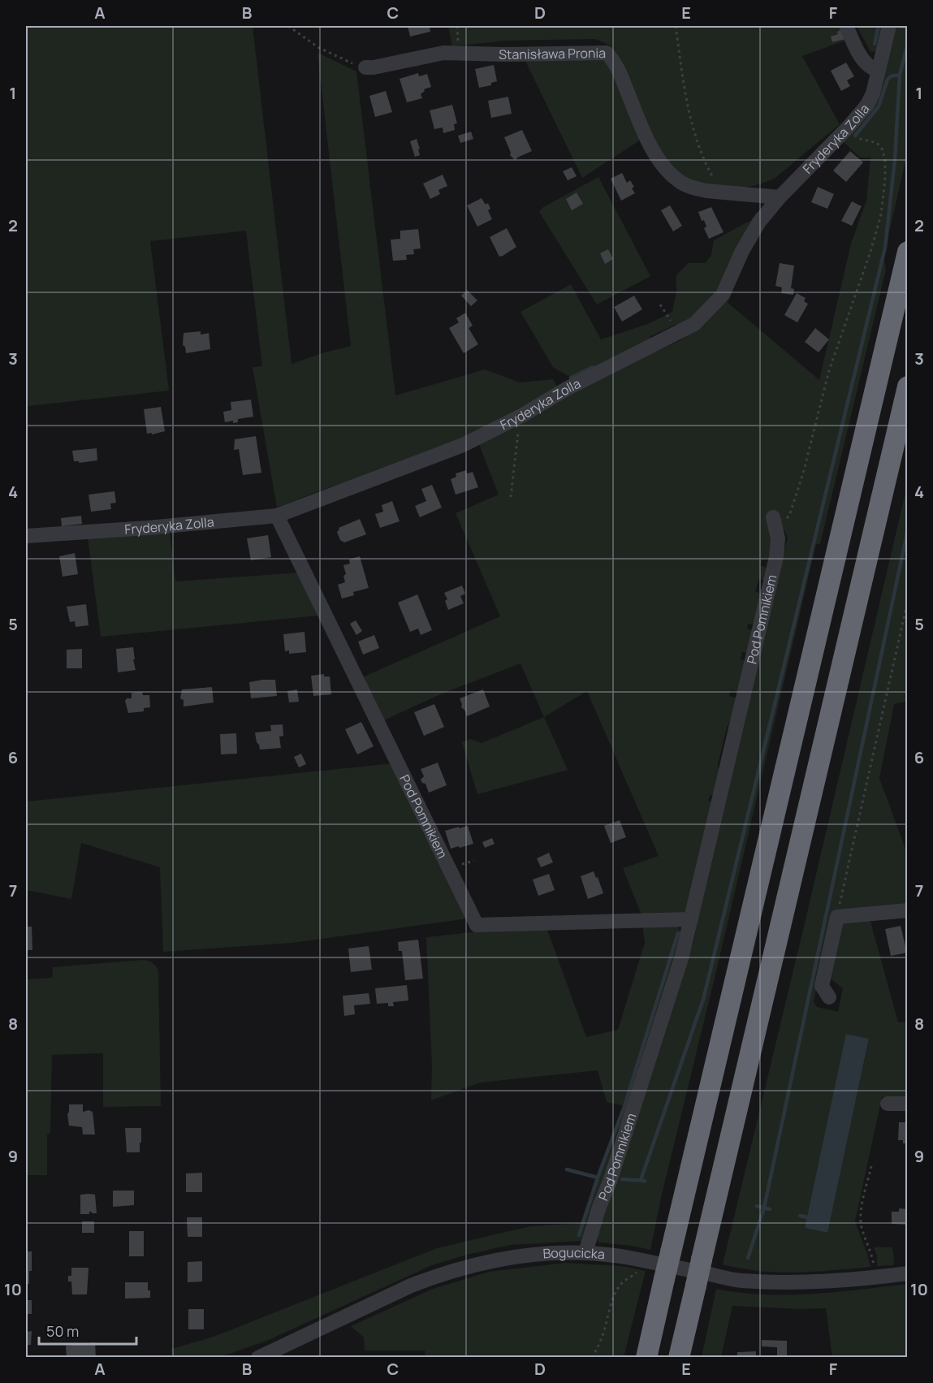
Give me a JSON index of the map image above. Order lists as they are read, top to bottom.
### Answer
{
  "streets": {
    "street": [
      "Stanisława Pronia",
      "Fryderyka Zolla",
      "Pod Pomnikiem",
      "Bogucicka"
    ]
  },
  "crossings": [
    ["Stanisława Pronia", "Fryderyka Zolla"],
    ["Fryderyka Zolla", "Pod Pomnikiem"],
    ["Pod Pomnikiem", "Bogucicka"]
  ],
  "scale_bar": "50 m",
  "grid": {
    "columns": [
      "A",
      "B",
      "C",
      "D",
      "E",
      "F"
    ],
    "rows": [
      "1",
      "2",
      "3",
      "4",
      "5",
      "6",
      "7",
      "8",
      "9",
      "10"
    ]
  }
}
